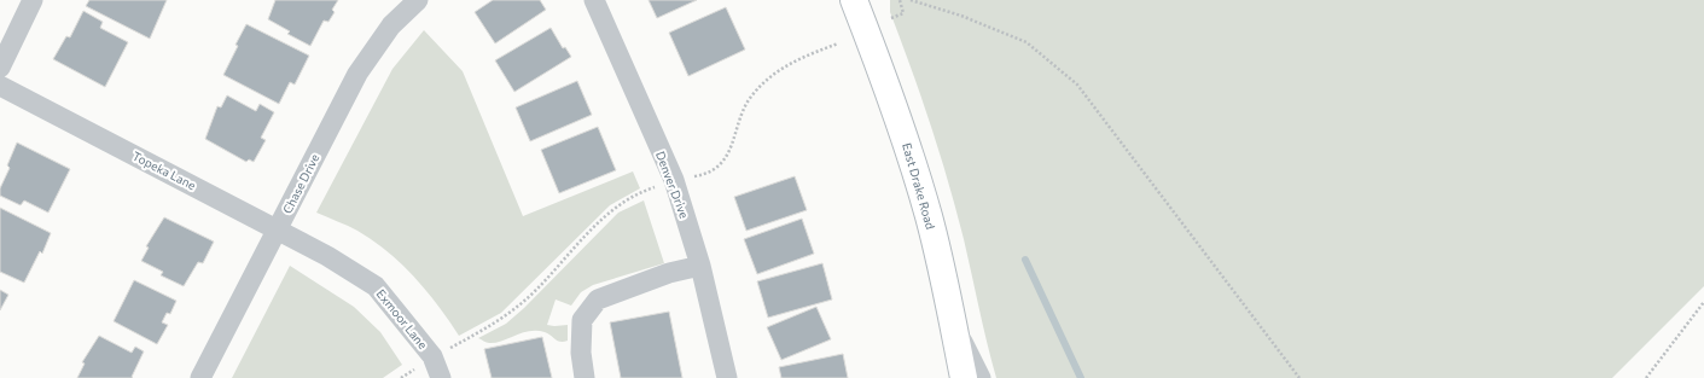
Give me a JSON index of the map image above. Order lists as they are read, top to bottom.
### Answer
{
  "streets": {
    "main road": ["East Drake Road"],
    "street": [
      "Topeka Lane",
      "Chase Drive",
      "Denver Drive",
      "Exmoor Lane"
    ]
  },
  "crossings": [
    ["Topeka Lane", "Chase Drive"],
    ["Topeka Lane", "Exmoor Lane"]
  ]
}
